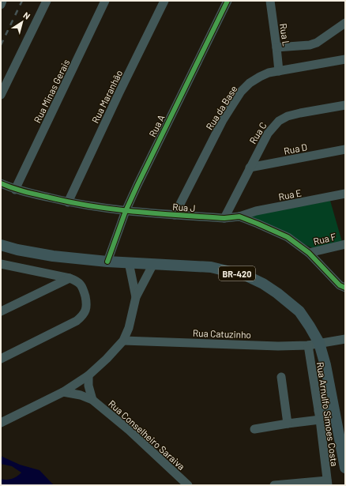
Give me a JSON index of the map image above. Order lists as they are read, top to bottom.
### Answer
{
  "streets": {
    "main road": ["BR-420"],
    "street": [
      "Rua L",
      "Rua Minas Gerais",
      "Rua Maranhão",
      "Rua da Base",
      "Rua A",
      "Rua C",
      "Rua D",
      "Rua E",
      "Rua J",
      "Rua F",
      "Rua Catuzinho",
      "Rua Arnulfo Simoes Costa",
      "Rua Conselheiro Saraiva"
    ]
  },
  "crossings": [
    ["Rua L", "Rua da Base"],
    ["Rua Minas Gerais", "Rua J"],
    ["Rua Maranhão", "Rua J"],
    ["Rua da Base", "Rua J"],
    ["Rua A", "Rua J"],
    ["Rua A", "BR-420"],
    ["Rua C", "Rua D"],
    ["Rua C", "Rua J"],
    ["Rua E", "Rua J"],
    ["Rua J", "Rua F"],
    ["BR-420", "Rua Catuzinho"],
    ["Rua Catuzinho", "Rua Arnulfo Simoes Costa"]
  ],
  "north": "top right"
}
